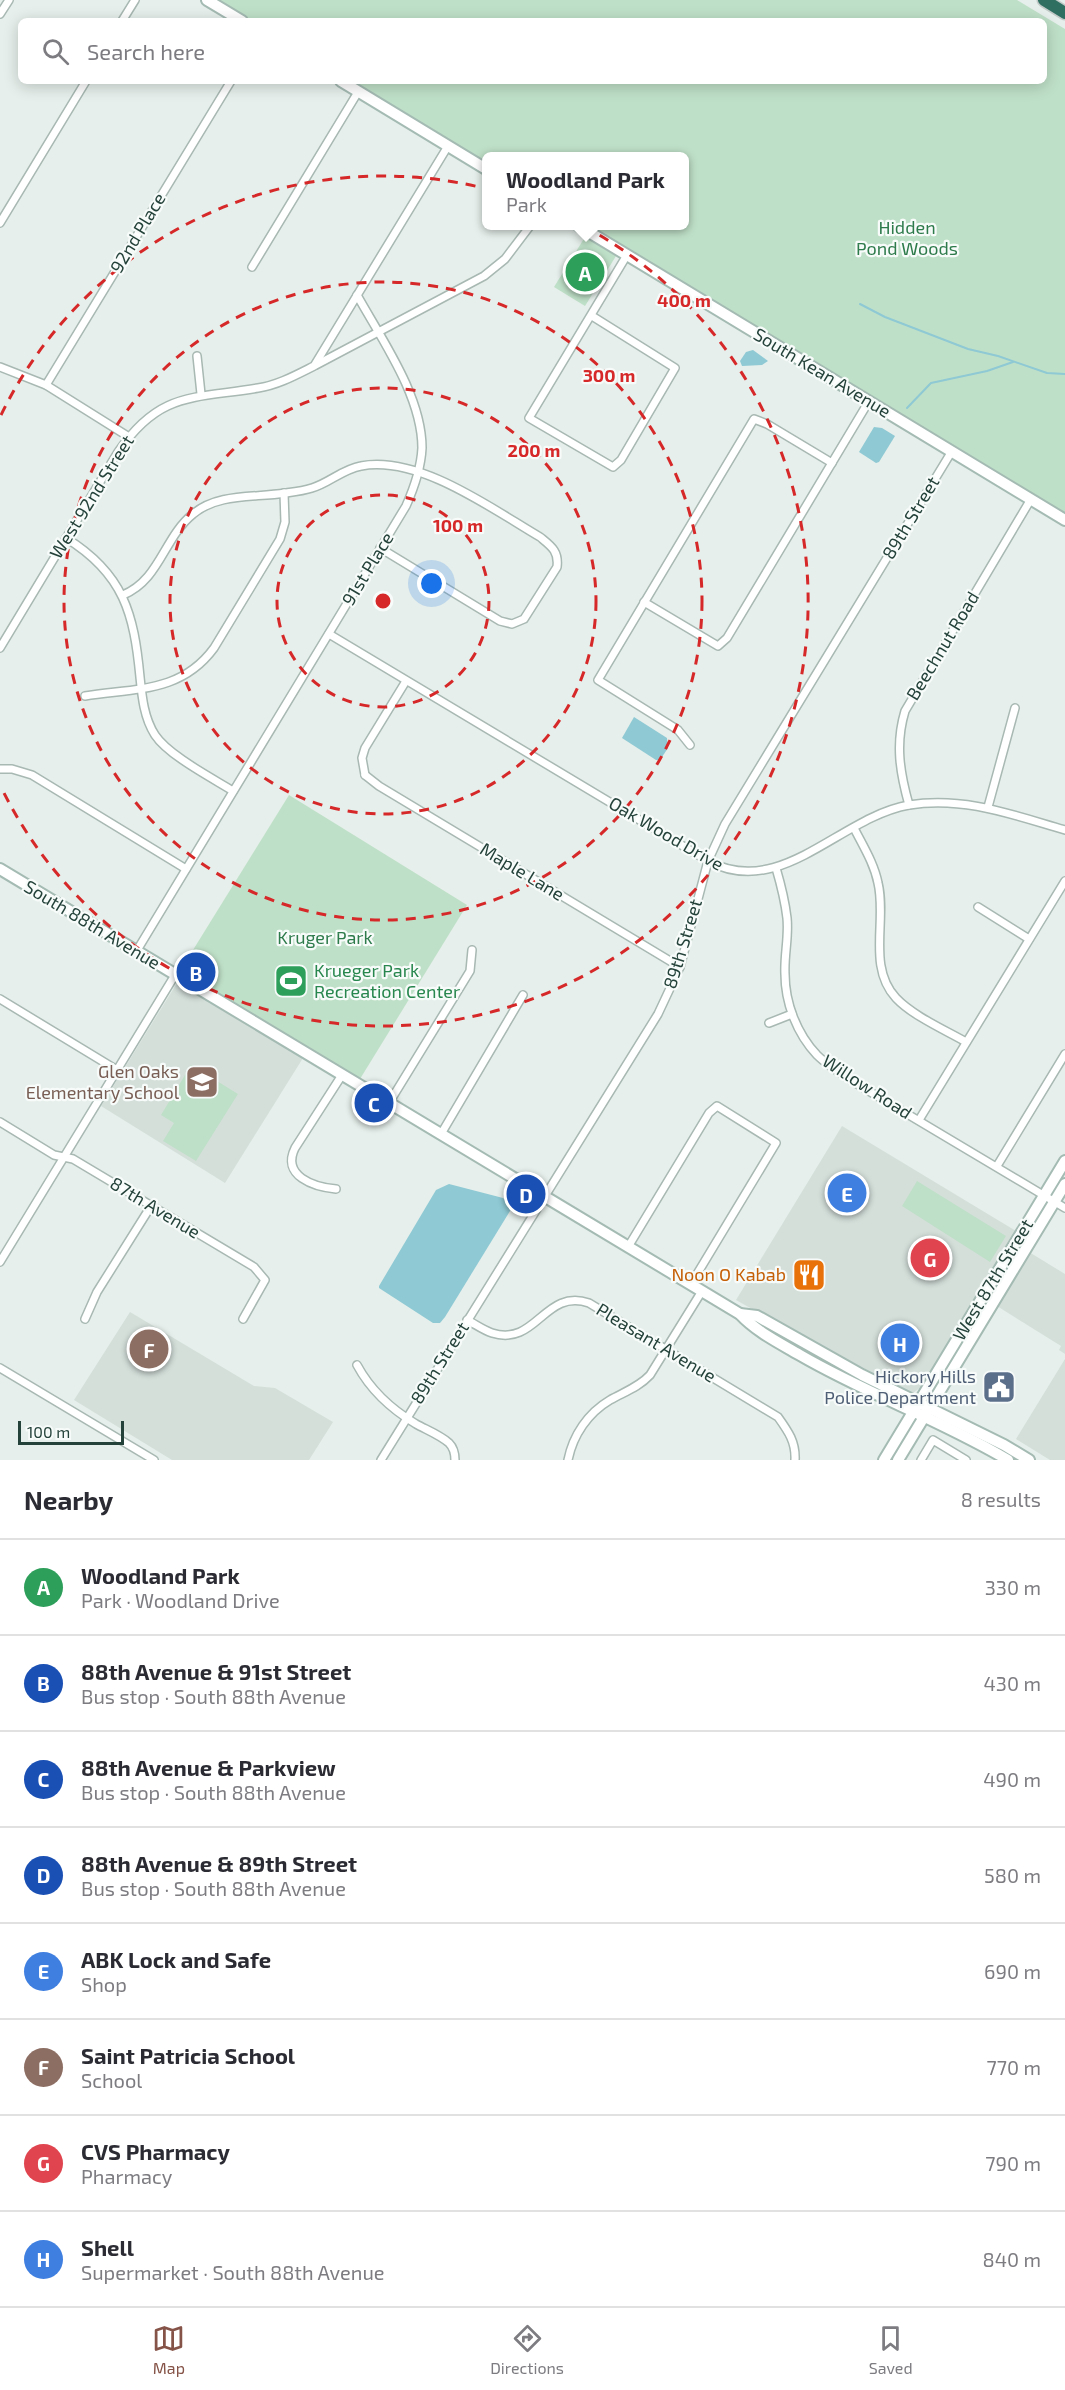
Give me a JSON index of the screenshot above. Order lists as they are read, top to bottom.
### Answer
{
  "streets": {
    "street": [
      "92nd Place",
      "South Kean Avenue",
      "West 92nd Street",
      "89th Street",
      "91st Place",
      "Beechnut Road",
      "Oak Wood Drive",
      "Maple Lane",
      "South 88th Avenue",
      "Willow Road",
      "87th Avenue",
      "West 87th Street",
      "Pleasant Avenue"
    ]
  },
  "crossings": [
    ["South Kean Avenue", "89th Street"],
    ["South Kean Avenue", "Beechnut Road"],
    ["West 92nd Street", "91st Place"],
    ["89th Street", "Oak Wood Drive"],
    ["89th Street", "Maple Lane"],
    ["89th Street", "South 88th Avenue"],
    ["89th Street", "Pleasant Avenue"],
    ["91st Place", "Oak Wood Drive"],
    ["91st Place", "South 88th Avenue"],
    ["Beechnut Road", "Oak Wood Drive"],
    ["Oak Wood Drive", "Willow Road"],
    ["South 88th Avenue", "West 87th Street"],
    ["Willow Road", "West 87th Street"]
  ],
  "parks": ["Hidden Pond Woods", "Kruger Park"],
  "places": {
    "sports": ["Krueger Park Recreation Center"],
    "school or university": ["Glen Oaks Elementary School"],
    "restaurant": ["Noon O Kabab"],
    "public building": ["Hickory Hills Police Department"]
  },
  "scale_bar": "100 m",
  "page": {
    "search": "Search here",
    "popup": ["Woodland Park", "Park"],
    "pins": [
      "A",
      "B",
      "C",
      "E",
      "D",
      "G",
      "H",
      "F"
    ],
    "scale": "100 m",
    "heading": ["Nearby", "8 results"],
    "list": [
      {
        "mark": "A",
        "name": "Woodland Park",
        "note": "Park · Woodland Drive",
        "value": "330 m"
      },
      {
        "mark": "B",
        "name": "88th Avenue & 91st Street",
        "note": "Bus stop · South 88th Avenue",
        "value": "430 m"
      },
      {
        "mark": "C",
        "name": "88th Avenue & Parkview",
        "note": "Bus stop · South 88th Avenue",
        "value": "490 m"
      },
      {
        "mark": "D",
        "name": "88th Avenue & 89th Street",
        "note": "Bus stop · South 88th Avenue",
        "value": "580 m"
      },
      {
        "mark": "E",
        "name": "ABK Lock and Safe",
        "note": "Shop",
        "value": "690 m"
      },
      {
        "mark": "F",
        "name": "Saint Patricia School",
        "note": "School",
        "value": "770 m"
      },
      {
        "mark": "G",
        "name": "CVS Pharmacy",
        "note": "Pharmacy",
        "value": "790 m"
      },
      {
        "mark": "H",
        "name": "Shell",
        "note": "Supermarket · South 88th Avenue",
        "value": "840 m"
      }
    ],
    "nav": ["Map", "Directions", "Saved"]
  },
  "rings": [
    "400 m",
    "300 m",
    "200 m",
    "100 m"
  ]
}
